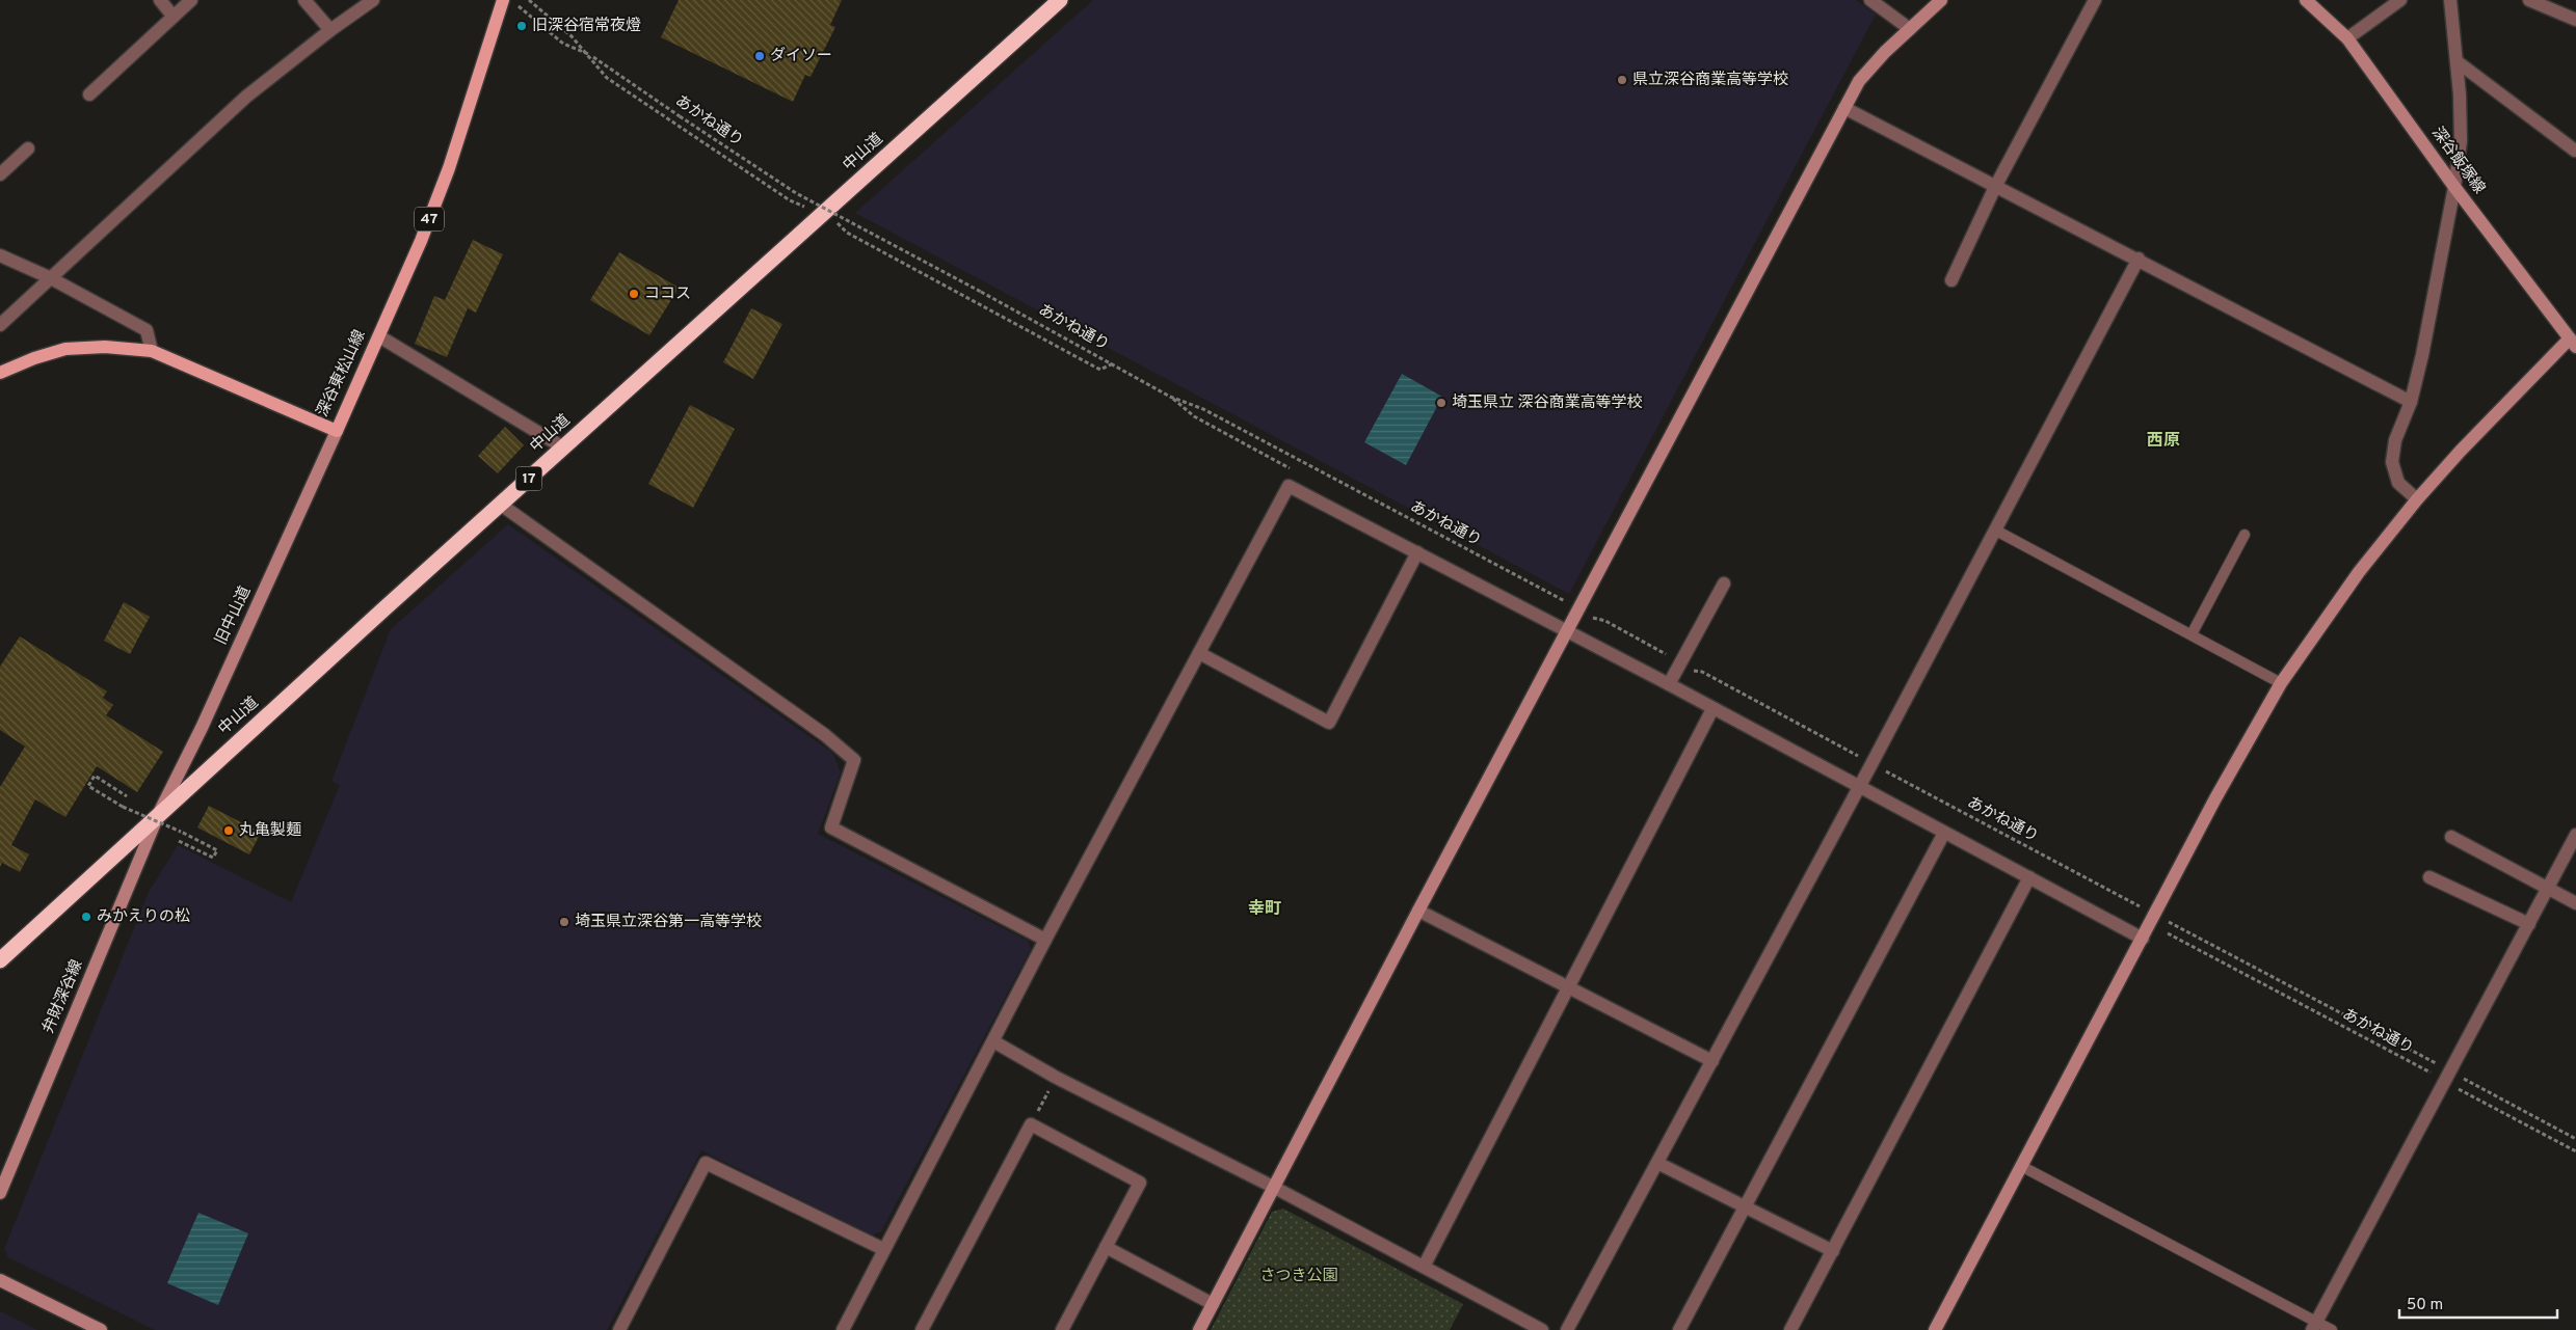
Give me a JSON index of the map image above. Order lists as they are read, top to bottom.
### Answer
{
  "streets": {
    "highway": ["中山道", "17"],
    "main road": ["47", "深谷東松山線"],
    "street": ["深谷飯塚線", "旧中山道", "弁財深谷線"],
    "path": ["あかね通り"]
  },
  "crossings": [
    ["あかね通り", "深谷東松山線"],
    ["中山道", "旧中山道"],
    ["中山道", "弁財深谷線"],
    ["深谷東松山線", "旧中山道"],
    ["旧中山道", "弁財深谷線"]
  ],
  "districts": ["西原", "幸町"],
  "parks": ["さつき公園"],
  "places": [
    "旧深谷宿常夜燈",
    "ダイソー",
    "県立深谷商業高等学校",
    "ココス",
    "埼玉県立 深谷商業高等学校",
    "丸亀製麺",
    "みかえりの松",
    "埼玉県立深谷第一高等学校"
  ],
  "scale_bar": "50 m"
}
